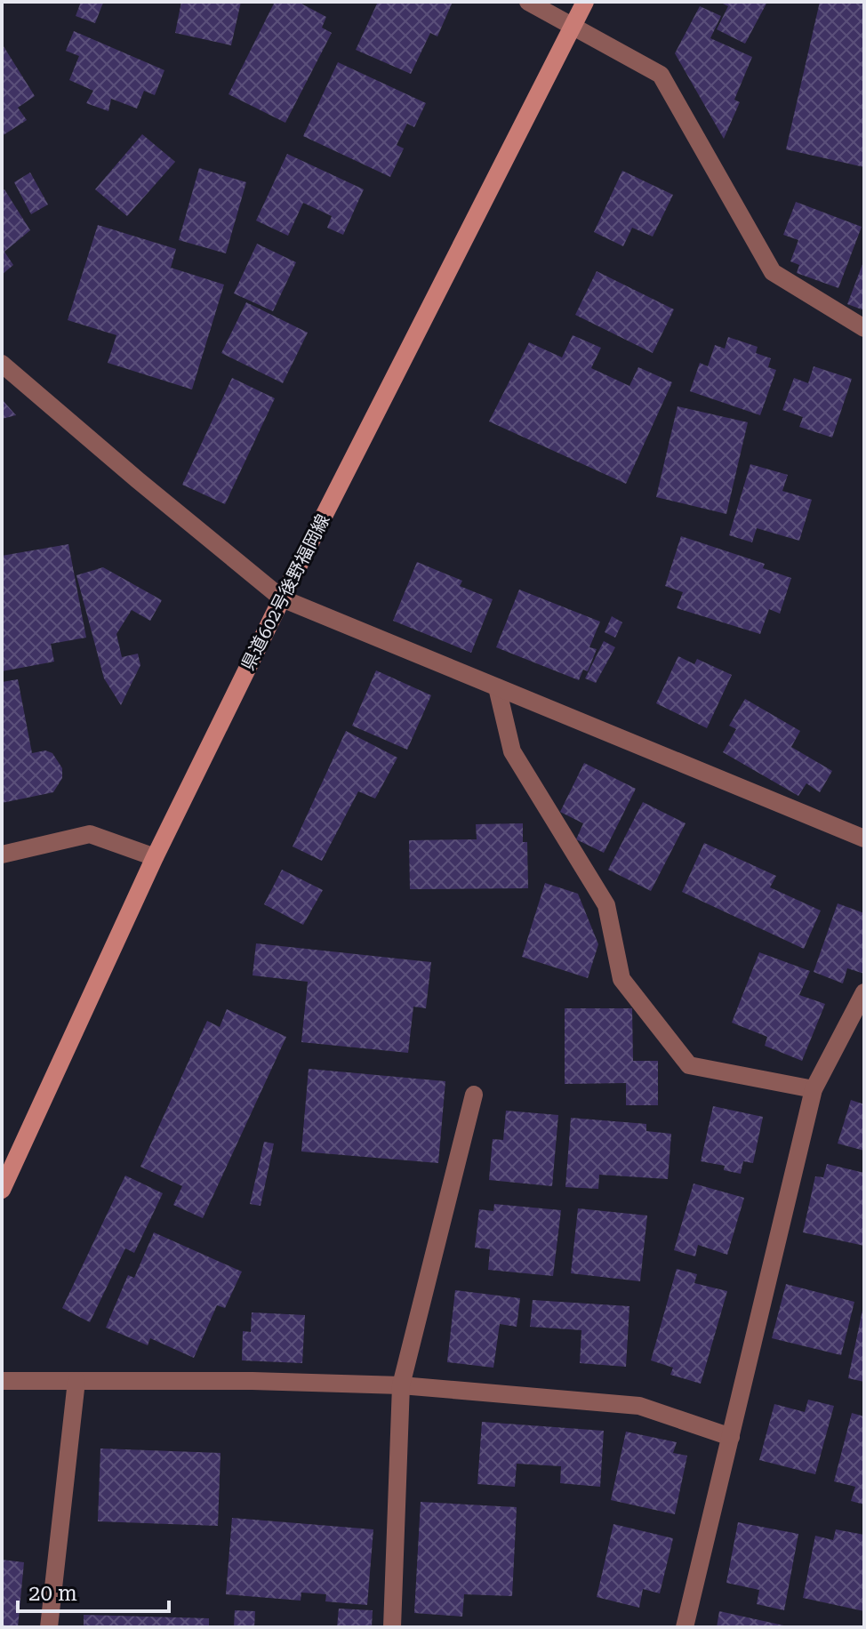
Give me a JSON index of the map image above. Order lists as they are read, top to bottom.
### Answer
{
  "streets": {
    "main road": ["県道602号後野福岡線"]
  },
  "scale_bar": "20 m"
}
